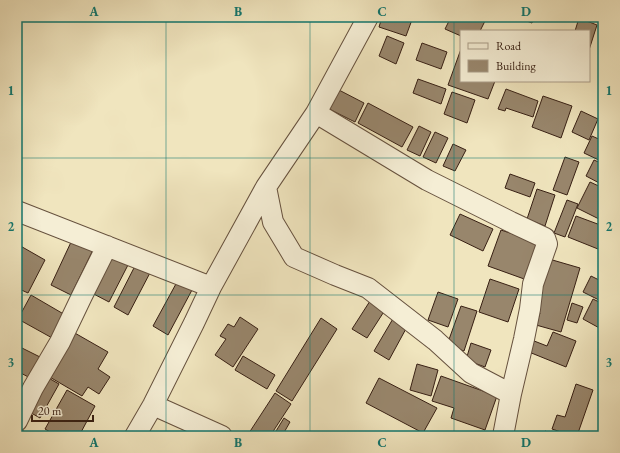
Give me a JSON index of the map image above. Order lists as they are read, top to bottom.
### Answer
{
  "legend": ["Road", "Building"],
  "scale_bar": "20 m",
  "grid": {
    "columns": [
      "A",
      "B",
      "C",
      "D"
    ],
    "rows": ["1", "2", "3"]
  }
}
